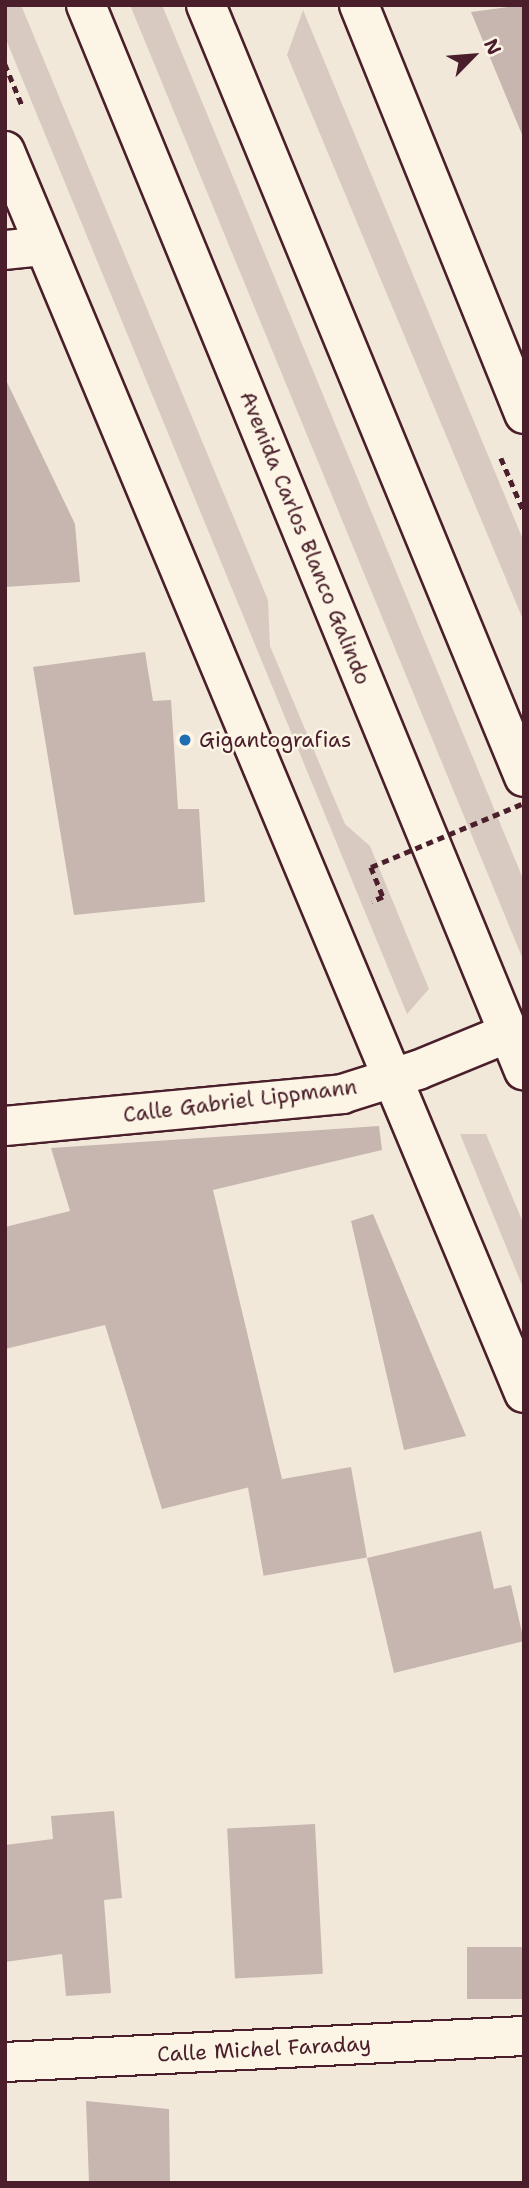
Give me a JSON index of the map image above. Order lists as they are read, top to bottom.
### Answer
{
  "streets": {
    "main road": ["Avenida Carlos Blanco Galindo", "Calle Gabriel Lippmann", "Calle Michel Faraday"]
  },
  "crossings": [
    ["Avenida Carlos Blanco Galindo", "Calle Gabriel Lippmann"]
  ],
  "places": ["Gigantografias"],
  "north": "top right"
}
